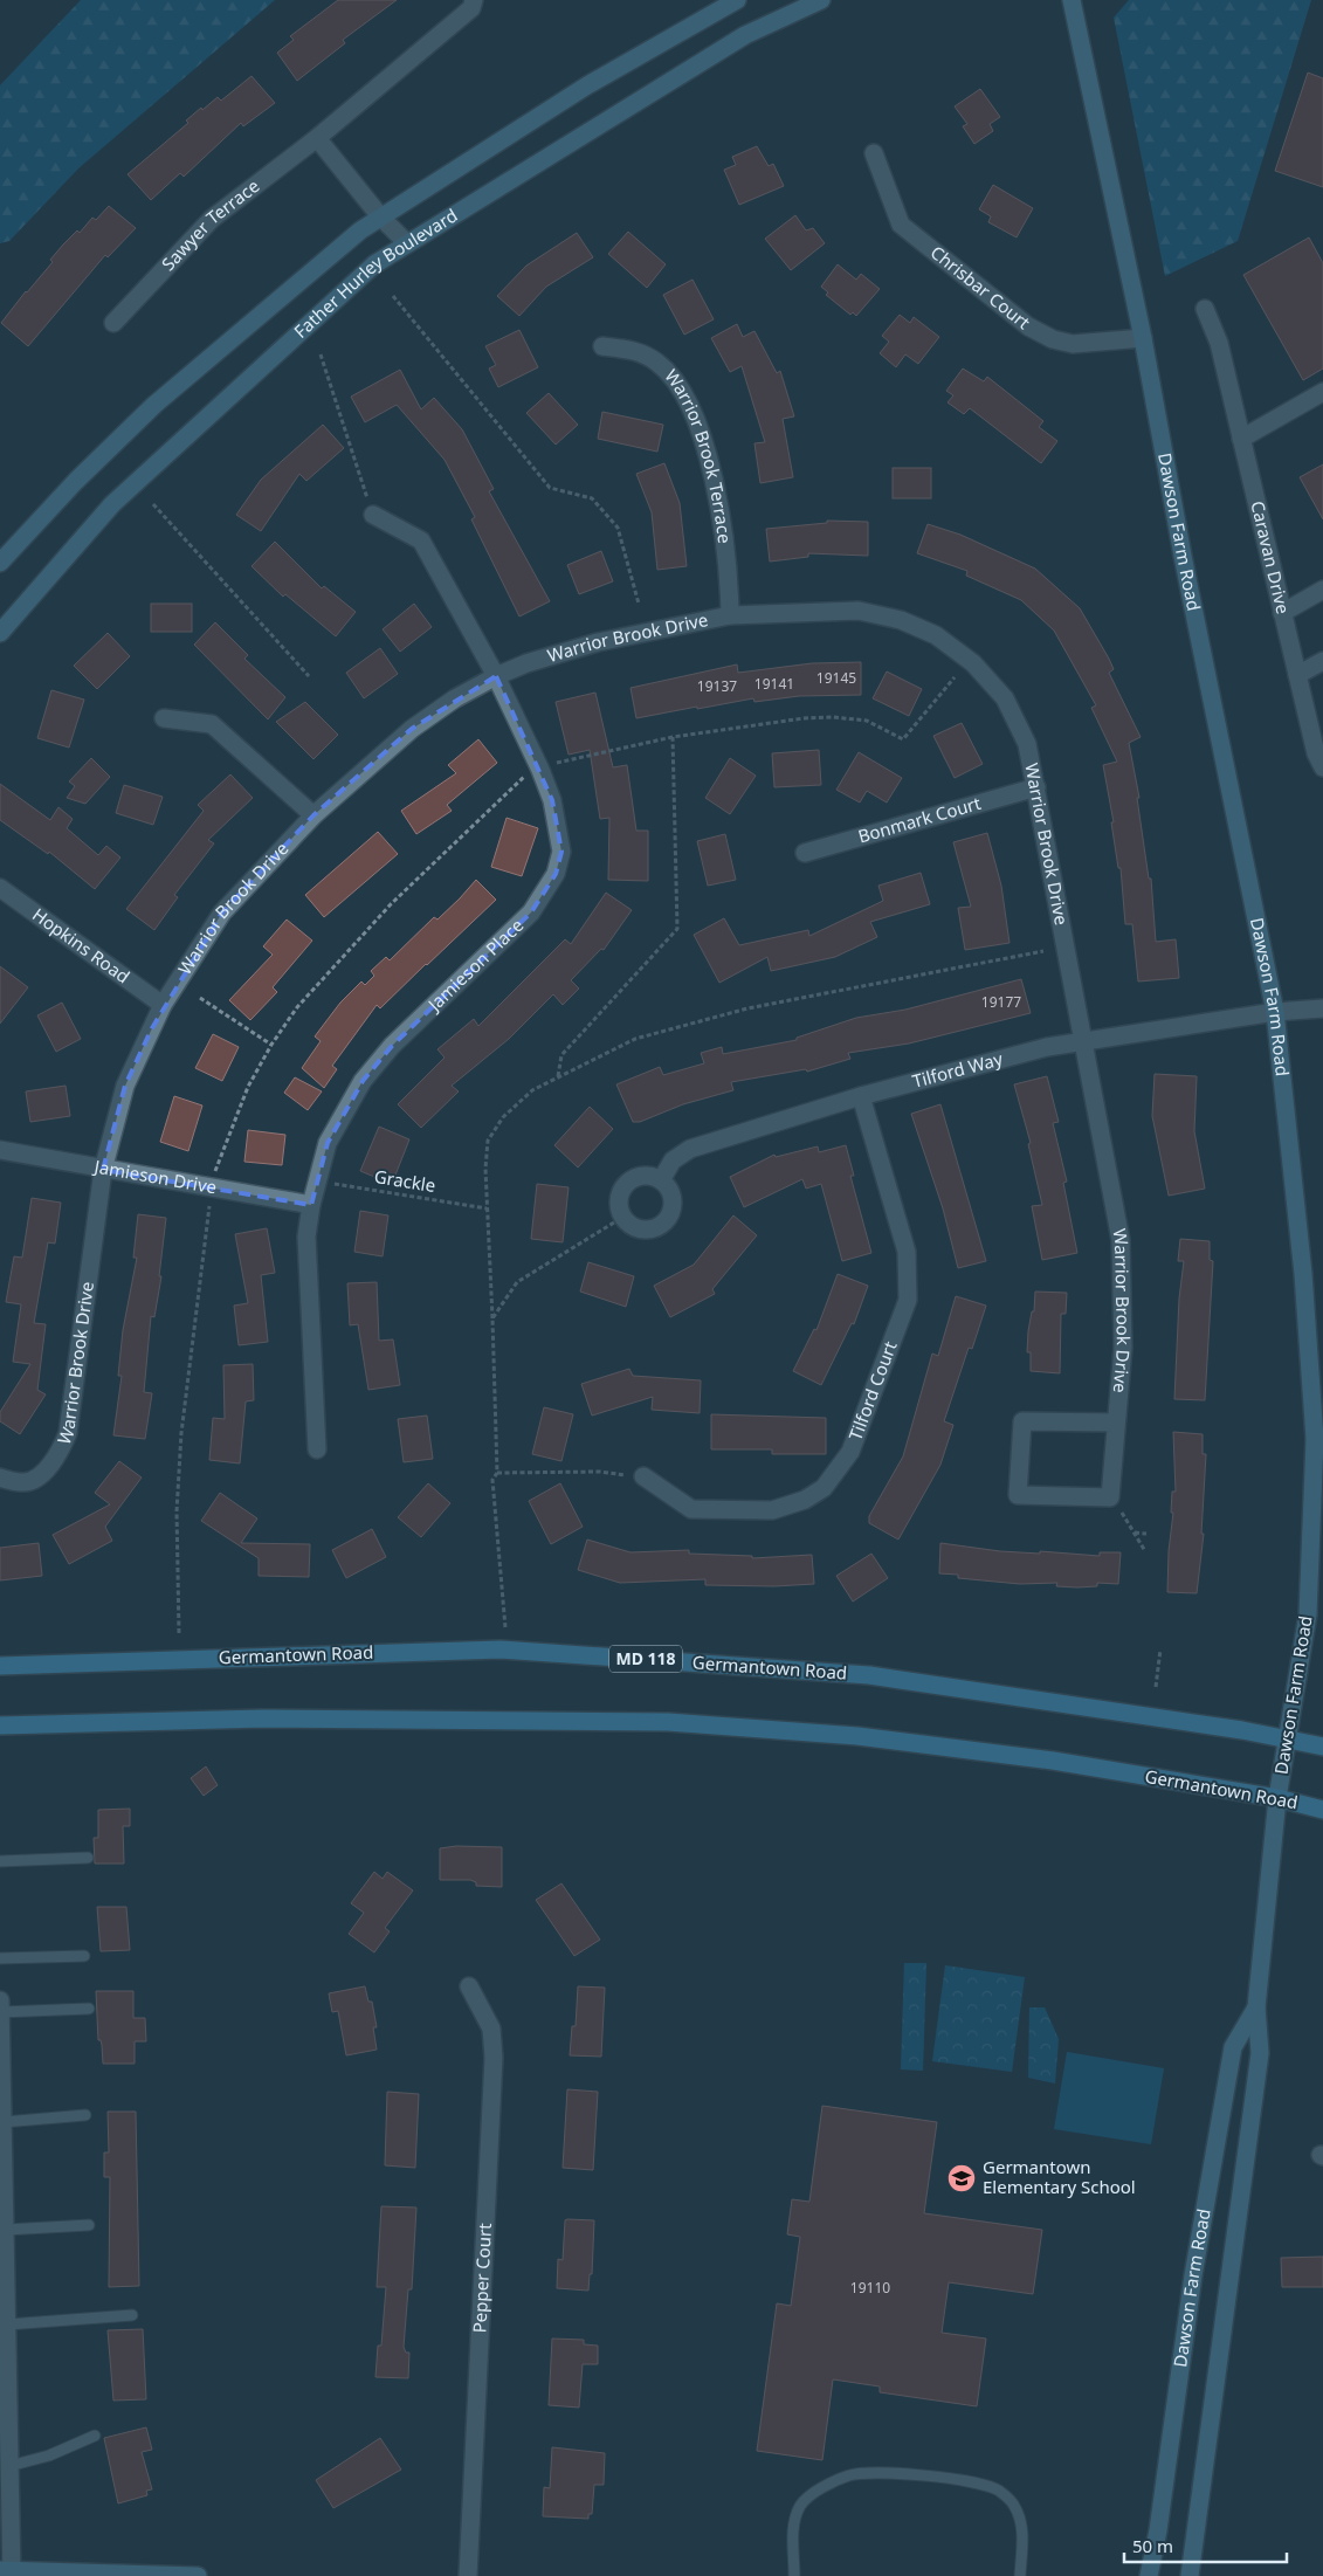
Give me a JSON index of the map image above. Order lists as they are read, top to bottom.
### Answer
{
  "streets": {
    "main road": ["Germantown Road", "MD 118"],
    "street": [
      "Sawyer Terrace",
      "Father Hurley Boulevard",
      "Chrisbar Court",
      "Warrior Brook Terrace",
      "Dawson Farm Road",
      "Caravan Drive",
      "Warrior Brook Drive",
      "Bonmark Court",
      "Hopkins Road",
      "Jamieson Place",
      "Tilford Way",
      "Jamieson Drive",
      "Tilford Court",
      "Pepper Court"
    ],
    "path": ["Grackle"]
  },
  "crossings": [
    ["Chrisbar Court", "Dawson Farm Road"],
    ["Warrior Brook Terrace", "Warrior Brook Drive"],
    ["Dawson Farm Road", "Tilford Way"],
    ["Dawson Farm Road", "Germantown Road"],
    ["Warrior Brook Drive", "Bonmark Court"],
    ["Warrior Brook Drive", "Hopkins Road"],
    ["Warrior Brook Drive", "Jamieson Place"],
    ["Warrior Brook Drive", "Tilford Way"],
    ["Warrior Brook Drive", "Jamieson Drive"],
    ["Jamieson Place", "Jamieson Drive"],
    ["Jamieson Place", "Grackle"],
    ["Tilford Way", "Tilford Court"]
  ],
  "places": {
    "school or university": ["Germantown Elementary School"]
  },
  "house_numbers": [
    "19145",
    "19141",
    "19137",
    "19177",
    "19110"
  ],
  "scale_bar": "50 m"
}
